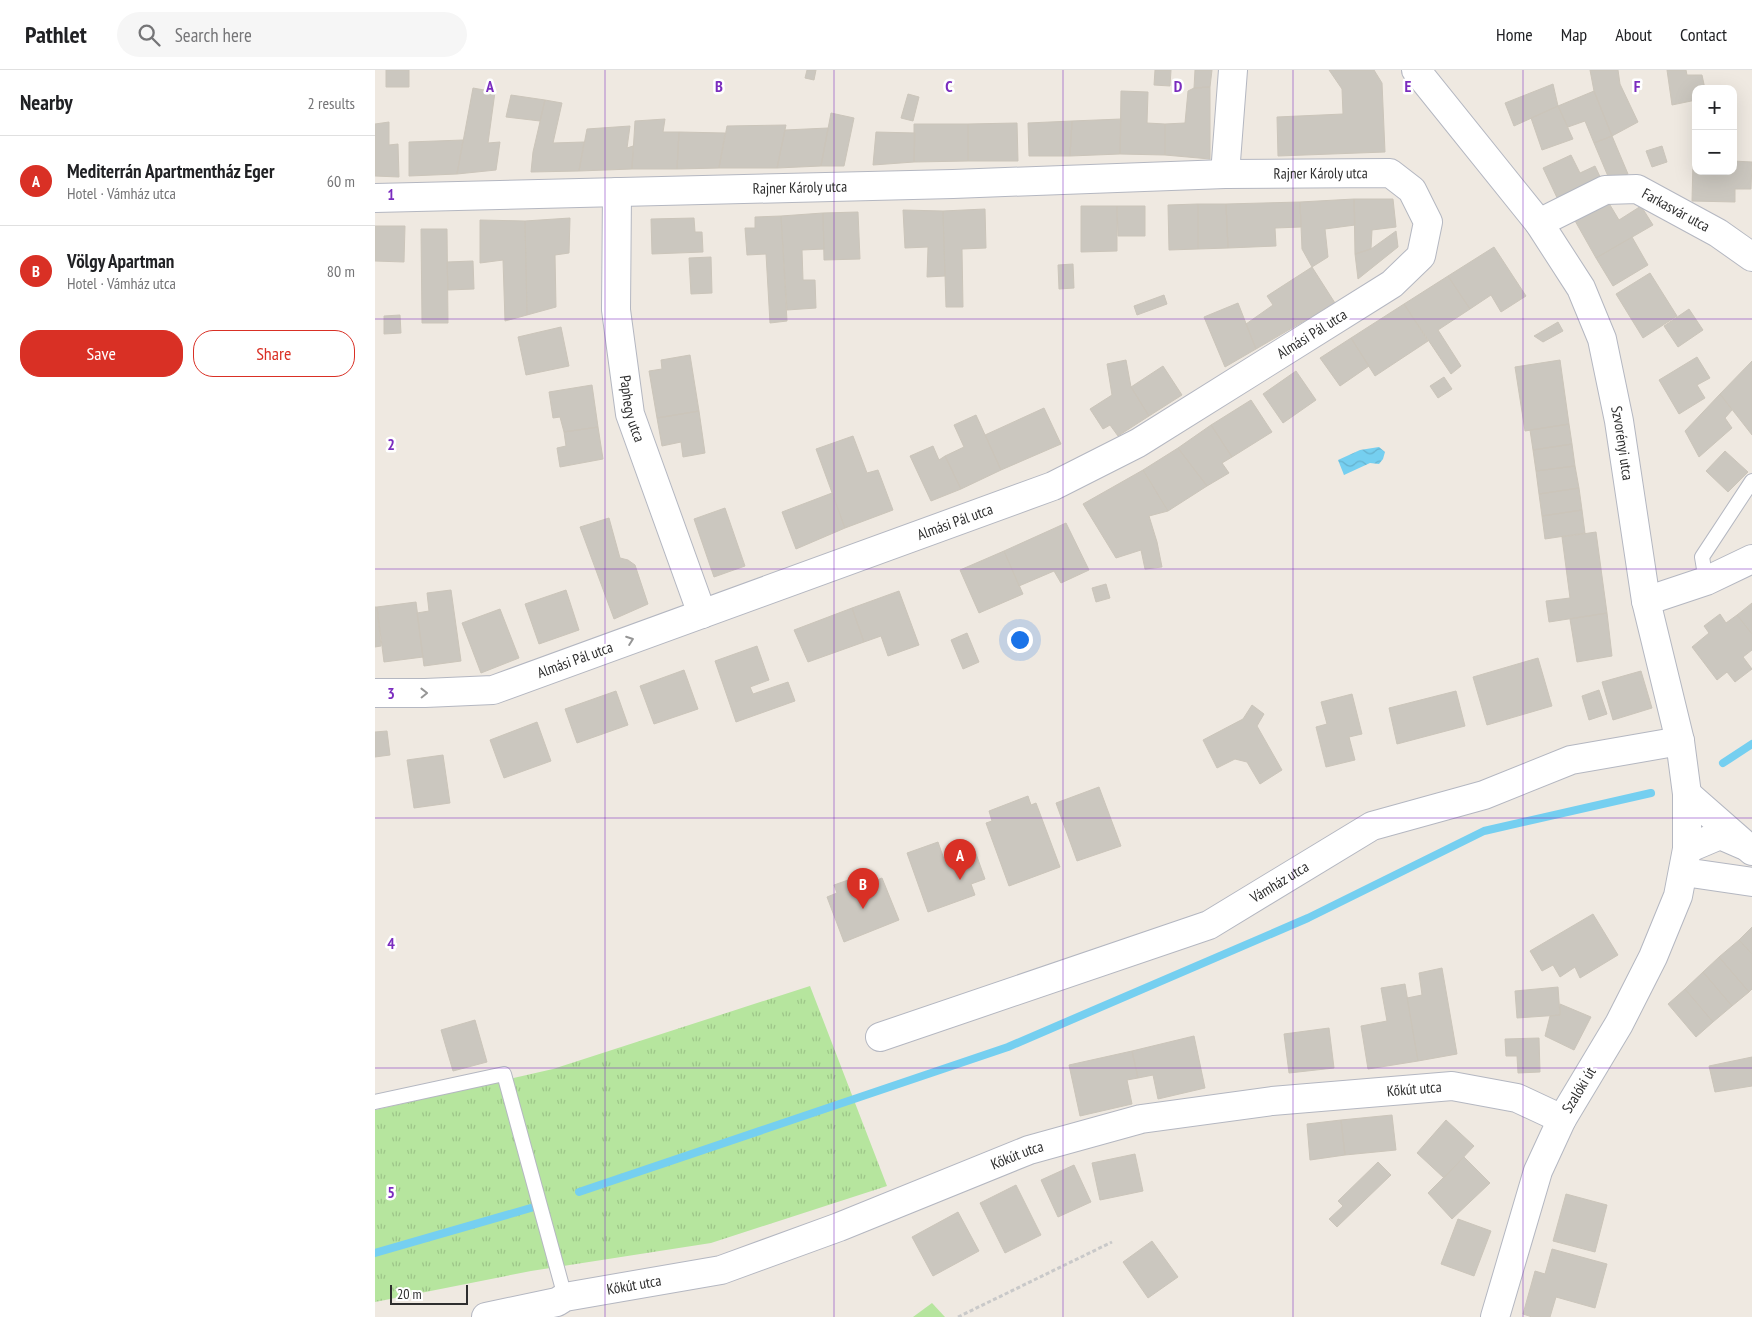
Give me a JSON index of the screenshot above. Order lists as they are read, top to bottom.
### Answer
{
  "streets": {
    "street": [
      "Rajner Károly utca",
      "Farkasvár utca",
      "Almási Pál utca",
      "Paphegy utca",
      "Szvorényi utca",
      "Vámház utca",
      "Kőkút utca",
      "Szalóki út"
    ]
  },
  "crossings": [
    ["Rajner Károly utca", "Almási Pál utca"],
    ["Rajner Károly utca", "Paphegy utca"],
    ["Farkasvár utca", "Szvorényi utca"],
    ["Almási Pál utca", "Paphegy utca"],
    ["Szvorényi utca", "Vámház utca"],
    ["Szvorényi utca", "Szalóki út"],
    ["Kőkút utca", "Szalóki út"]
  ],
  "scale_bar": "20 m",
  "page": {
    "header": "Pathlet",
    "search": "Search here",
    "nav": [
      "Home",
      "Map",
      "About",
      "Contact"
    ],
    "heading": ["Nearby", "2 results"],
    "map_buttons": ["+", "−"],
    "list": [
      {
        "mark": "A",
        "name": "Mediterrán Apartmentház Eger",
        "note": "Hotel · Vámház utca",
        "value": "60 m"
      },
      {
        "mark": "B",
        "name": "Völgy Apartman",
        "note": "Hotel · Vámház utca",
        "value": "80 m"
      }
    ],
    "buttons": ["Save", "Share"],
    "pins": ["A", "B"],
    "scale": "20 m"
  },
  "grid": {
    "columns": [
      "A",
      "B",
      "C",
      "D",
      "E",
      "F"
    ],
    "rows": [
      "1",
      "2",
      "3",
      "4",
      "5"
    ]
  }
}
